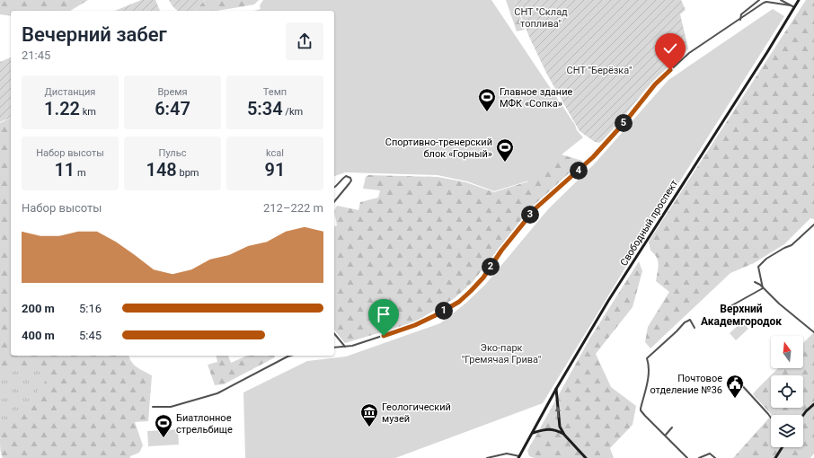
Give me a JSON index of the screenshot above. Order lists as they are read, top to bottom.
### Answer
{
  "streets": {
    "main road": ["Свободный проспект"]
  },
  "districts": ["Верхний Академгородок"],
  "parks": ["СНТ \"Склад топлива\"", "СНТ \"Берёзка\"", "Эко-парк \"Гремячая Грива\""],
  "places": {
    "sports": ["Главное здание МФК «Сопка»", "Спортивно-тренерский блок «Горный»", "Биатлонное стрельбище"],
    "public building": ["Почтовое отделение №36"],
    "museum": ["Геологический музей"]
  },
  "north": "top",
  "page": {
    "heading": ["Вечерний забег", "21:45"],
    "stats": [
      ["Дистанция", "1.22 km"],
      ["Время", "6:47"],
      ["Темп", "5:34 /km"],
      ["Набор высоты", "11 m"],
      ["Пульс", "148 bpm"],
      ["kcal", "91"]
    ],
    "pins": [
      "5",
      "4",
      "3",
      "2",
      "1"
    ],
    "chart": ["Набор высоты", "212–222 m"],
    "list": [
      {
        "name": "200 m",
        "note": "5:16"
      },
      {
        "name": "400 m",
        "note": "5:45"
      }
    ]
  }
}
